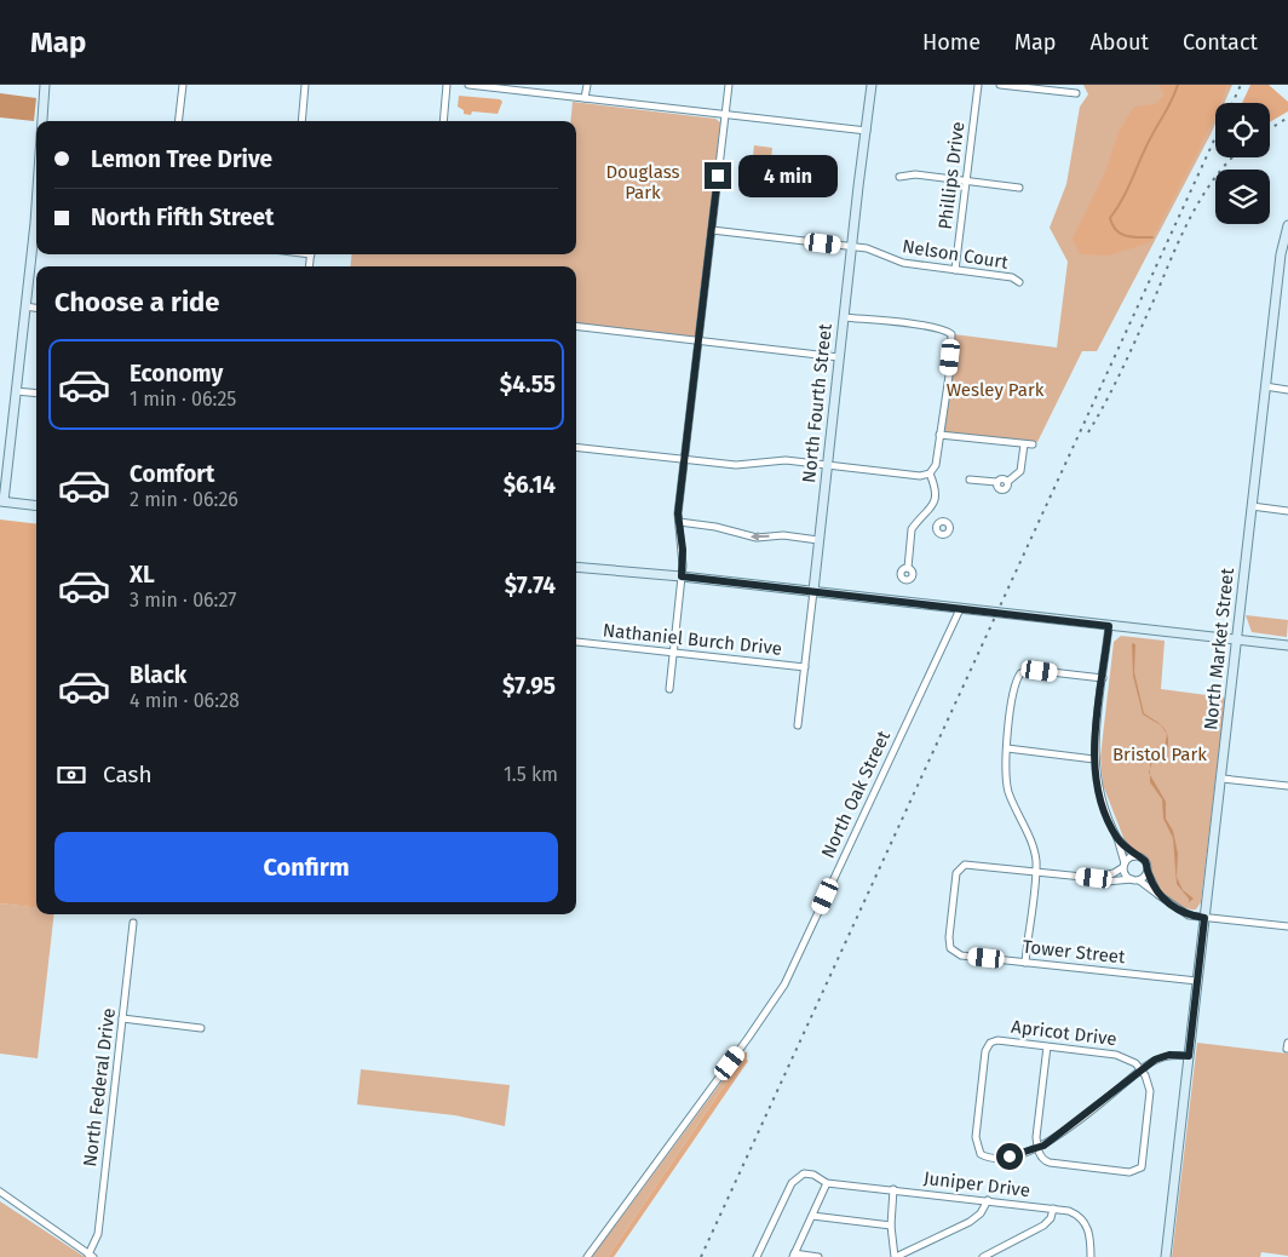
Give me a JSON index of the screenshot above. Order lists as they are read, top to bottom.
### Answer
{
  "streets": {
    "main road": ["North Fourth Street", "North Market Street"],
    "street": [
      "Phillips Drive",
      "Nelson Court",
      "Nathaniel Burch Drive",
      "North Oak Street",
      "Tower Street",
      "Apricot Drive",
      "North Federal Drive",
      "Juniper Drive"
    ]
  },
  "crossings": [
    ["Phillips Drive", "Nelson Court"],
    ["Nelson Court", "North Fourth Street"],
    ["North Fourth Street", "Nathaniel Burch Drive"],
    ["North Market Street", "Tower Street"]
  ],
  "parks": ["Douglass Park", "Wesley Park", "Bristol Park"],
  "page": {
    "header": "Map",
    "nav": [
      "Home",
      "Map",
      "About",
      "Contact"
    ],
    "banner": ["Lemon Tree Drive", "North Fifth Street"],
    "bubble": "4 min",
    "heading": "Choose a ride",
    "list": [
      {
        "name": "Economy",
        "note": "1 min · 06:25",
        "value": "$4.55"
      },
      {
        "name": "Comfort",
        "note": "2 min · 06:26",
        "value": "$6.14"
      },
      {
        "name": "XL",
        "note": "3 min · 06:27",
        "value": "$7.74"
      },
      {
        "name": "Black",
        "note": "4 min · 06:28",
        "value": "$7.95"
      }
    ],
    "pay": ["Cash", "1.5 km"],
    "buttons": "Confirm"
  }
}
